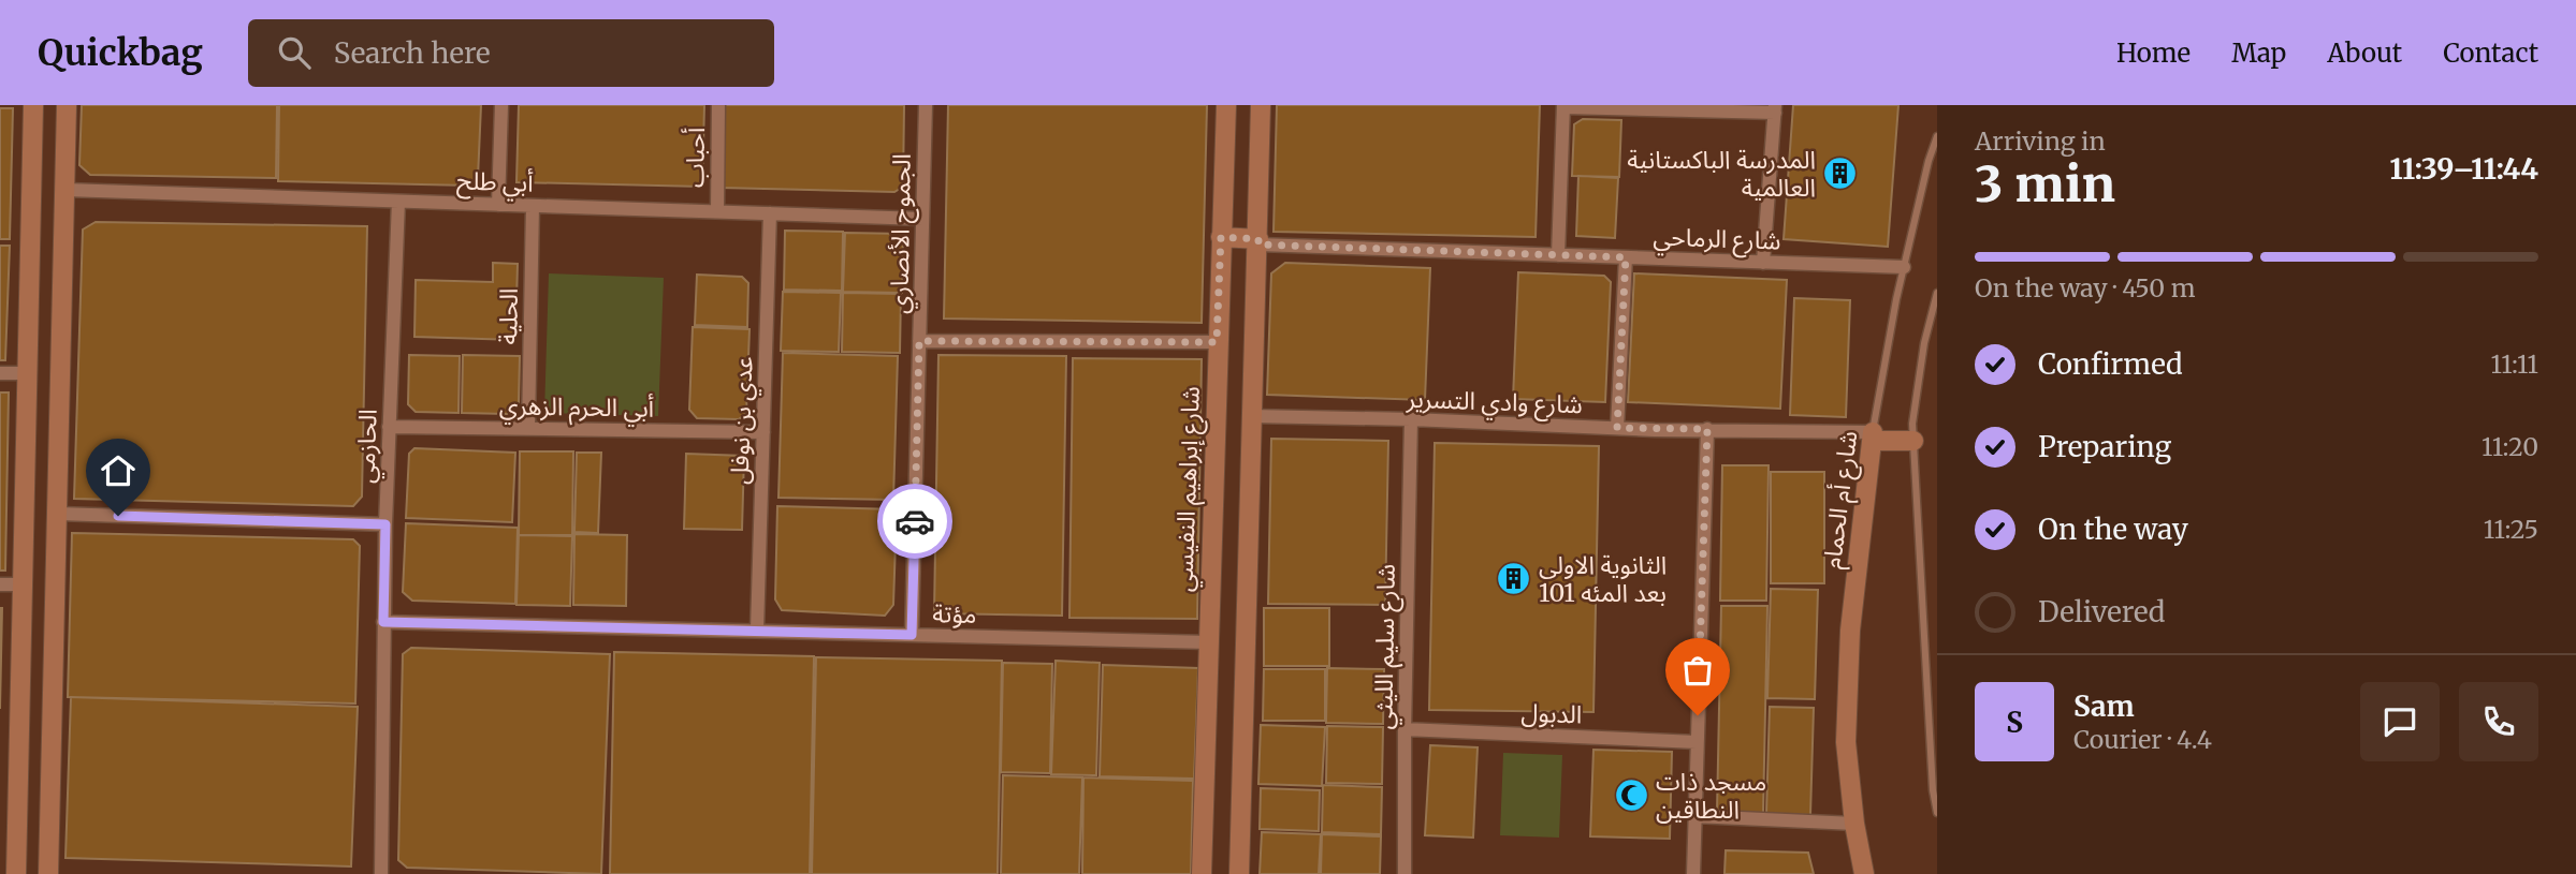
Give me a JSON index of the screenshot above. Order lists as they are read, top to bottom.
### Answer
{
  "streets": {
    "street": [
      "أحباب",
      "أبي طلح",
      "الجموح الأنصاري",
      "شارع الرماحي",
      "الحلية",
      "شارع وادي التسرير",
      "أبي الحرم الزهري",
      "عدي بن نوفل",
      "الحازمي",
      "شارع إبراهيم النفيسي",
      "شارع أم الحمام",
      "مؤتة",
      "شارع سليم الليثي",
      "الدبول"
    ]
  },
  "crossings": [
    ["أحباب", "أبي طلح"],
    ["أبي طلح", "الجموح الأنصاري"],
    ["أبي طلح", "الحلية"],
    ["أبي طلح", "عدي بن نوفل"],
    ["أبي طلح", "الحازمي"],
    ["الجموح الأنصاري", "مؤتة"],
    ["شارع الرماحي", "شارع أم الحمام"],
    ["الحلية", "أبي الحرم الزهري"],
    ["شارع وادي التسرير", "شارع أم الحمام"],
    ["شارع وادي التسرير", "شارع سليم الليثي"],
    ["أبي الحرم الزهري", "عدي بن نوفل"],
    ["أبي الحرم الزهري", "الحازمي"],
    ["عدي بن نوفل", "مؤتة"],
    ["الحازمي", "مؤتة"],
    ["شارع إبراهيم النفيسي", "مؤتة"],
    ["شارع سليم الليثي", "الدبول"]
  ],
  "places": {
    "building": ["المدرسة الباكستانية العالمية", "الثانوية الاولى بعد المئه 101"],
    "mosque": ["مسجد ذات النطاقين"]
  },
  "page": {
    "header": "Quickbag",
    "search": "Search here",
    "nav": [
      "Home",
      "Map",
      "About",
      "Contact"
    ],
    "heading": ["3 min", "Arriving in", "11:39–11:44"],
    "panel": ["Sam", "Courier · 4.4"],
    "bar": "On the way · 450 m",
    "list": [
      ["Confirmed", "11:11"],
      ["Preparing", "11:20"],
      ["On the way", "11:25"],
      "Delivered"
    ],
    "round": "S"
  }
}
